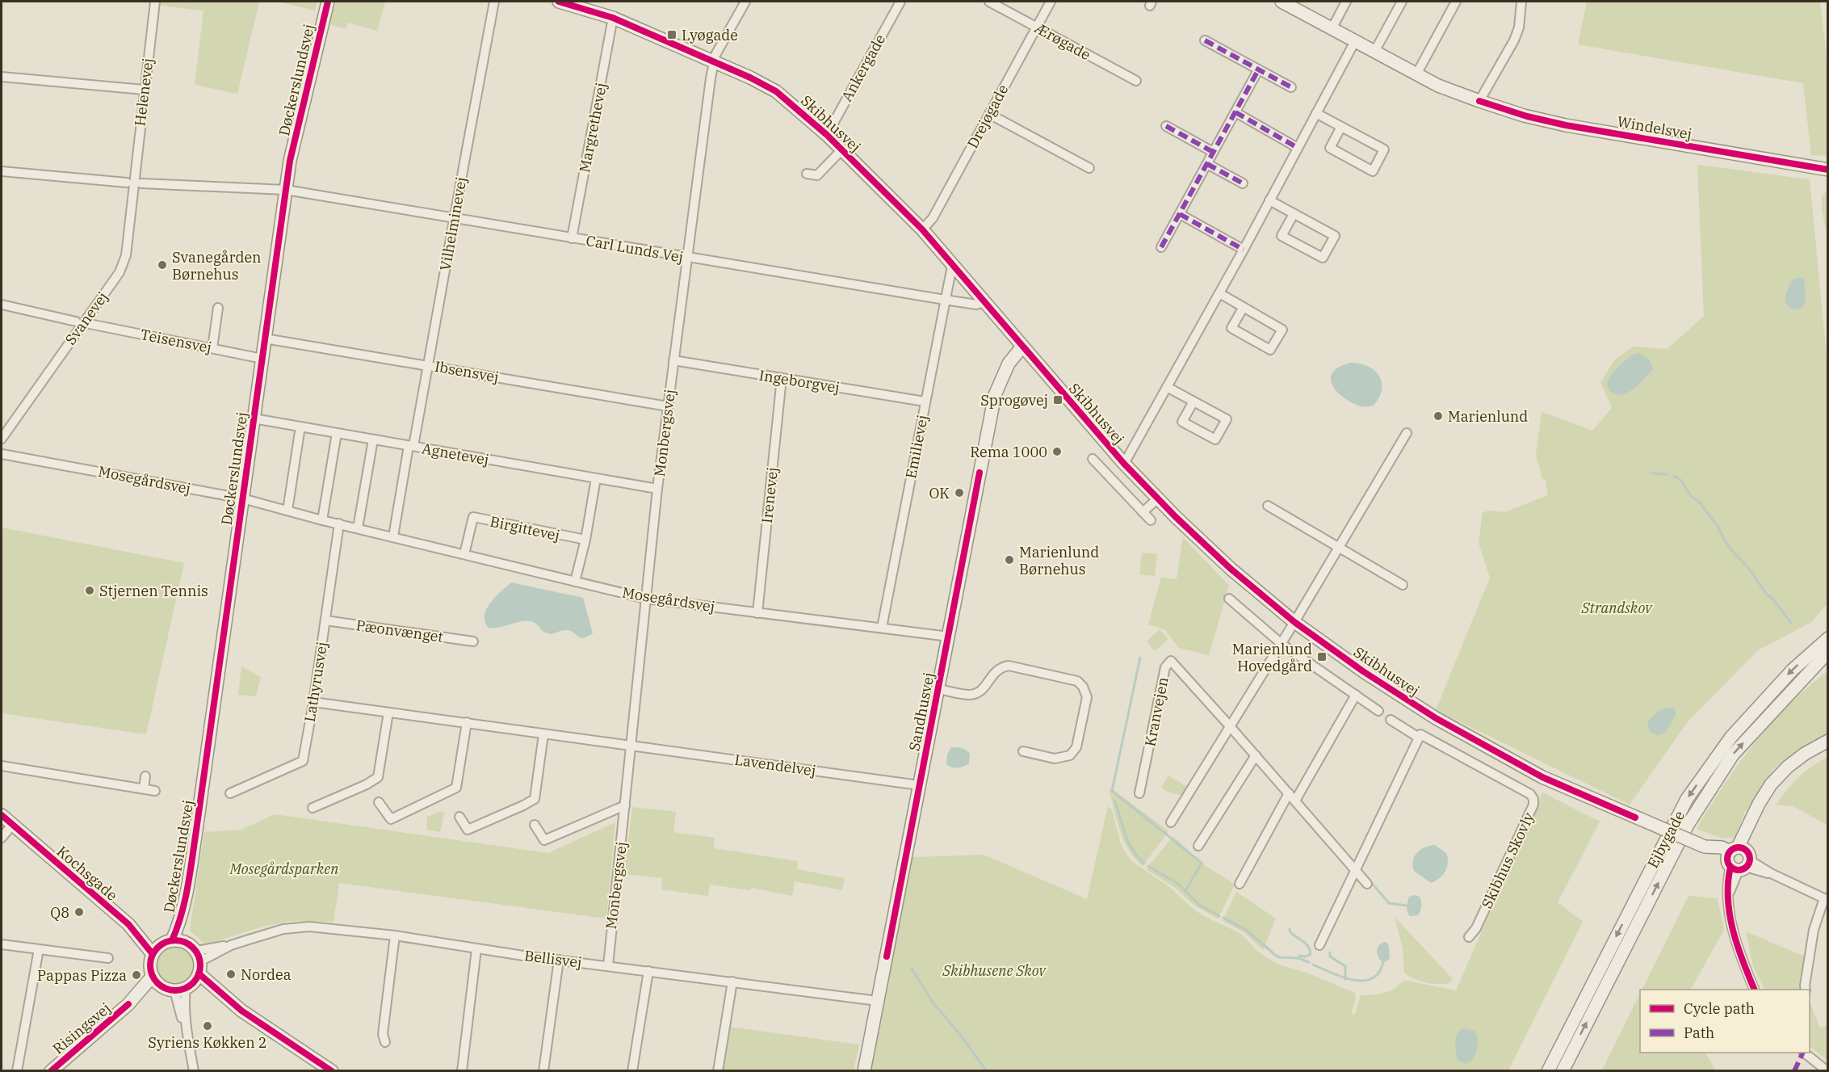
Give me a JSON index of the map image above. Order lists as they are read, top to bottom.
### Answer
{
  "streets": {
    "street": [
      "Ærøgade",
      "Ankergade",
      "Døckerslundsvej",
      "Helenevej",
      "Drejøgade",
      "Skibhusvej",
      "Margrethevej",
      "Windelsvej",
      "Vilhelminevej",
      "Carl Lunds Vej",
      "Svanevej",
      "Teisensvej",
      "Ibsensvej",
      "Ingeborgvej",
      "Monbergsvej",
      "Emilievej",
      "Agnetevej",
      "Mosegårdsvej",
      "Irenevej",
      "Birgittevej",
      "Pæonvænget",
      "Lathyrusvej",
      "Sandhusvej",
      "Kranvejen",
      "Lavendelvej",
      "Ejbygade",
      "Skibhus Skovly",
      "Kochsgade",
      "Bellisvej",
      "Risingsvej"
    ]
  },
  "crossings": [
    ["Ærøgade", "Drejøgade"],
    ["Ankergade", "Skibhusvej"],
    ["Døckerslundsvej", "Carl Lunds Vej"],
    ["Døckerslundsvej", "Teisensvej"],
    ["Døckerslundsvej", "Ibsensvej"],
    ["Døckerslundsvej", "Agnetevej"],
    ["Døckerslundsvej", "Mosegårdsvej"],
    ["Døckerslundsvej", "Kochsgade"],
    ["Døckerslundsvej", "Risingsvej"],
    ["Helenevej", "Carl Lunds Vej"],
    ["Helenevej", "Svanevej"],
    ["Drejøgade", "Skibhusvej"],
    ["Skibhusvej", "Margrethevej"],
    ["Skibhusvej", "Carl Lunds Vej"],
    ["Skibhusvej", "Monbergsvej"],
    ["Skibhusvej", "Emilievej"],
    ["Skibhusvej", "Sandhusvej"],
    ["Margrethevej", "Carl Lunds Vej"],
    ["Vilhelminevej", "Carl Lunds Vej"],
    ["Vilhelminevej", "Ibsensvej"],
    ["Vilhelminevej", "Agnetevej"],
    ["Carl Lunds Vej", "Svanevej"],
    ["Carl Lunds Vej", "Monbergsvej"],
    ["Carl Lunds Vej", "Emilievej"],
    ["Ibsensvej", "Monbergsvej"],
    ["Ingeborgvej", "Monbergsvej"],
    ["Ingeborgvej", "Emilievej"],
    ["Ingeborgvej", "Irenevej"],
    ["Monbergsvej", "Agnetevej"],
    ["Monbergsvej", "Mosegårdsvej"],
    ["Monbergsvej", "Lavendelvej"],
    ["Monbergsvej", "Bellisvej"],
    ["Emilievej", "Mosegårdsvej"],
    ["Mosegårdsvej", "Irenevej"],
    ["Mosegårdsvej", "Birgittevej"],
    ["Mosegårdsvej", "Lathyrusvej"],
    ["Mosegårdsvej", "Sandhusvej"],
    ["Pæonvænget", "Lathyrusvej"],
    ["Lathyrusvej", "Lavendelvej"],
    ["Sandhusvej", "Lavendelvej"],
    ["Sandhusvej", "Bellisvej"]
  ],
  "parks": ["Strandskov", "Mosegårdsparken", "Skibhusene Skov"],
  "places": {
    "transit": ["Lyøgade", "Sprogøvej", "Marienlund Hovedgård"],
    "other": [
      "Svanegården Børnehus",
      "Marienlund",
      "Rema 1000",
      "OK",
      "Marienlund Børnehus",
      "Stjernen Tennis",
      "Q8",
      "Nordea",
      "Pappas Pizza",
      "Syriens Køkken 2"
    ]
  },
  "legend": ["Cycle path", "Path"]
}
